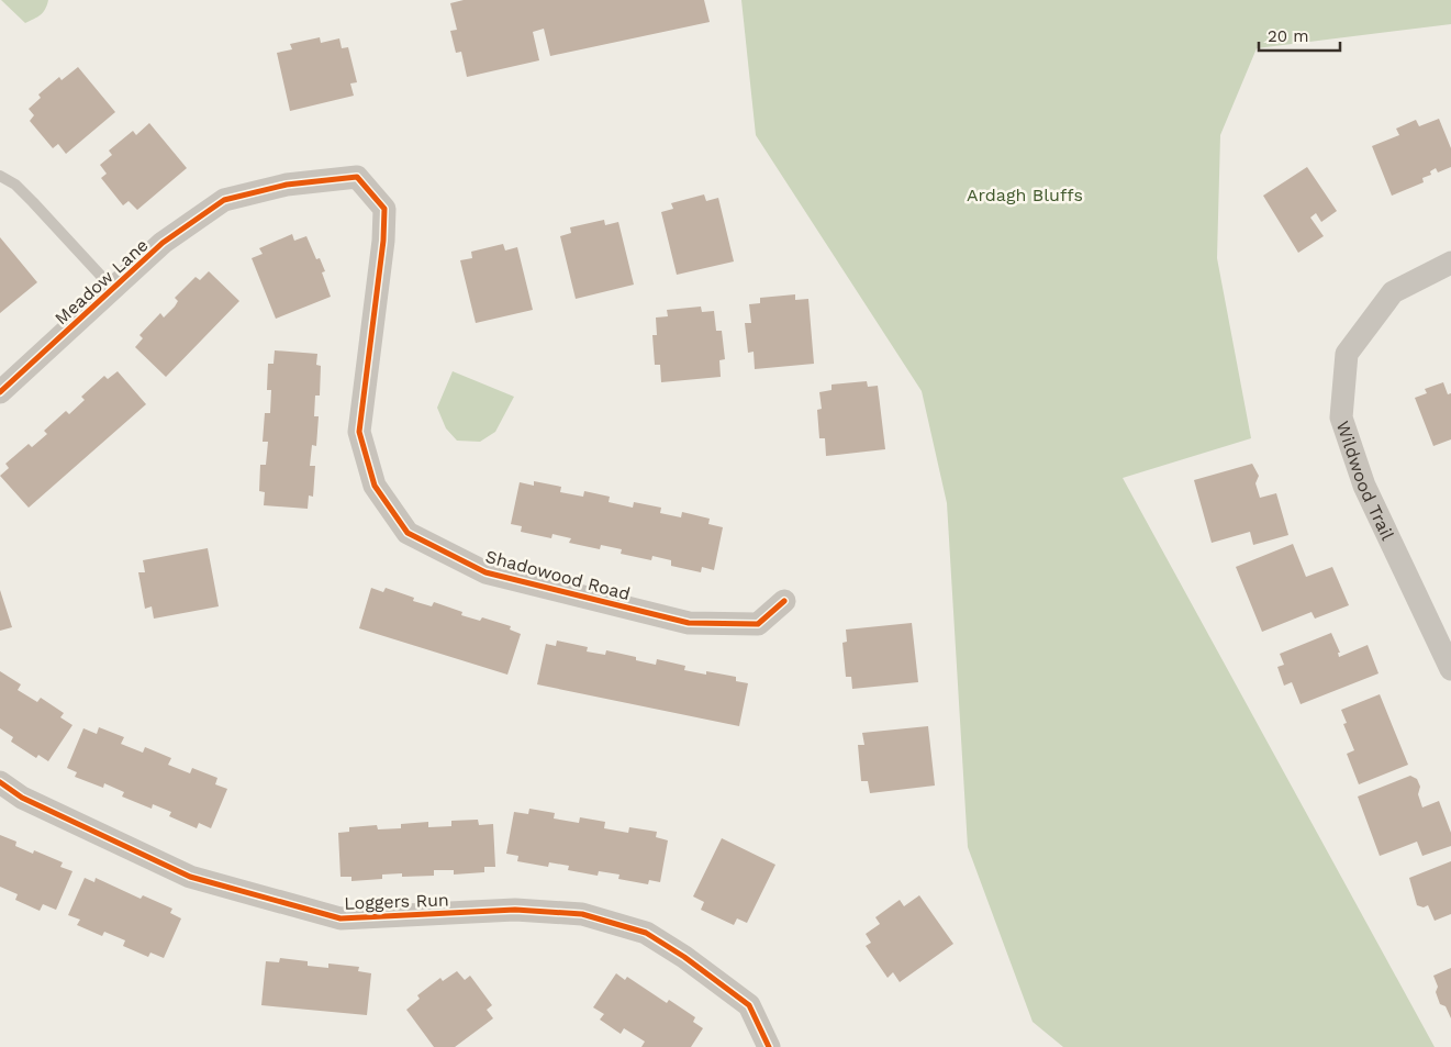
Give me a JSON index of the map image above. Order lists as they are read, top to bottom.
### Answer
{
  "streets": {
    "street": [
      "Meadow Lane",
      "Wildwood Trail",
      "Shadowood Road",
      "Loggers Run"
    ]
  },
  "crossings": [
    ["Meadow Lane", "Shadowood Road"]
  ],
  "parks": ["Ardagh Bluffs"],
  "scale_bar": "20 m"
}
